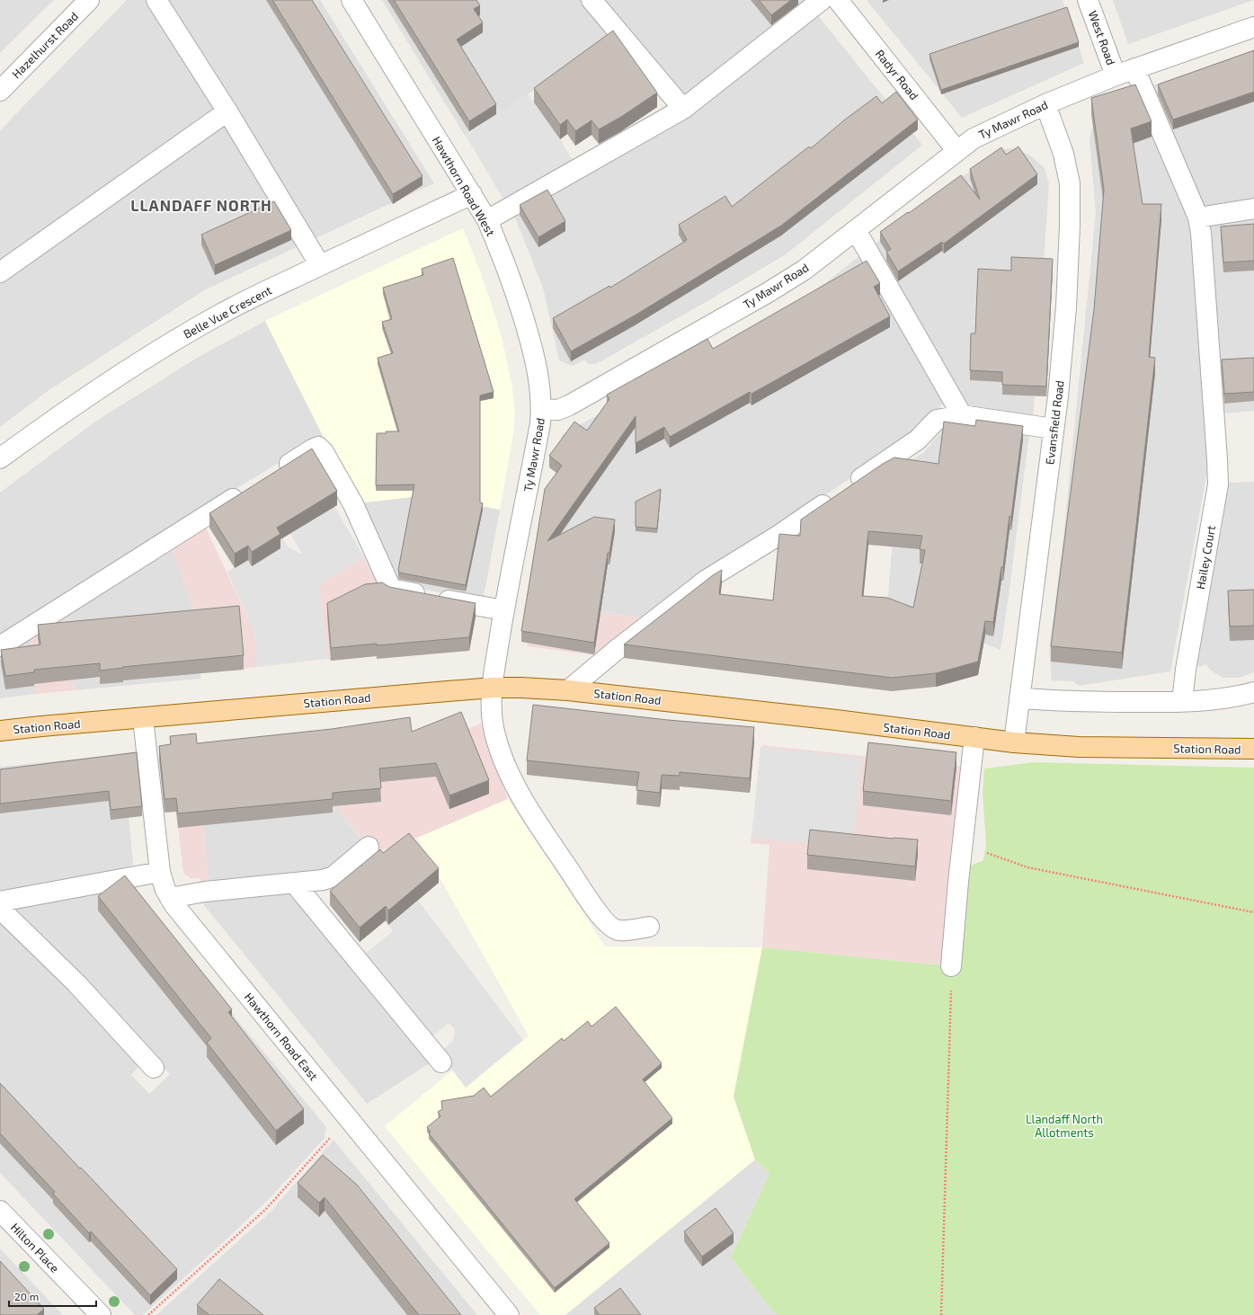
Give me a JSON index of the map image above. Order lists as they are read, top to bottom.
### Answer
{
  "streets": {
    "main road": ["Station Road"],
    "street": [
      "West Road",
      "Hazelhurst Road",
      "Radyr Road",
      "Ty Mawr Road",
      "Hawthorn Road West",
      "Belle Vue Crescent",
      "Evansfield Road",
      "Hailey Court",
      "Hawthorn Road East",
      "Hilton Place"
    ]
  },
  "crossings": [
    ["West Road", "Ty Mawr Road"],
    ["Radyr Road", "Ty Mawr Road"],
    ["Ty Mawr Road", "Hawthorn Road West"],
    ["Ty Mawr Road", "Evansfield Road"],
    ["Ty Mawr Road", "Hailey Court"],
    ["Ty Mawr Road", "Station Road"],
    ["Hawthorn Road West", "Belle Vue Crescent"],
    ["Evansfield Road", "Station Road"],
    ["Station Road", "Hawthorn Road East"]
  ],
  "districts": ["LLANDAFF NORTH"],
  "parks": ["Llandaff North Allotments"],
  "scale_bar": "20 m"
}
